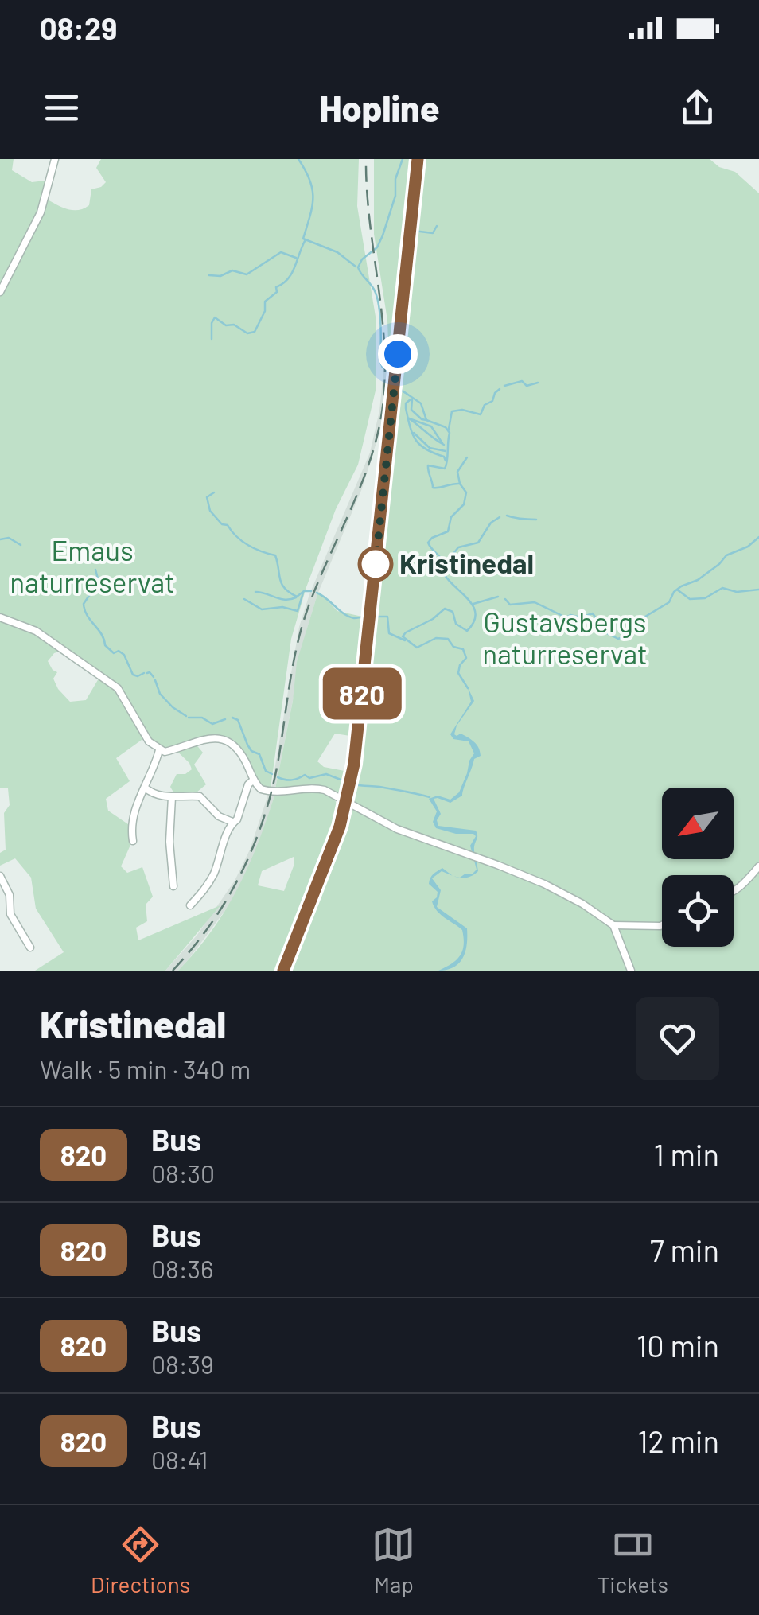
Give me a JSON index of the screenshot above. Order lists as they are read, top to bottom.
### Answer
{
  "parks": ["Emaus naturreservat", "Gustavsbergs naturreservat"],
  "places": ["Kristinedal"],
  "lines": ["bus line 820"],
  "north": "bottom left",
  "page": {
    "status": "08:29",
    "header": "Hopline",
    "on_map": "820",
    "heading": ["Kristinedal", "Walk · 5 min · 340 m"],
    "list": [
      {
        "mark": "820",
        "name": "Bus",
        "note": "08:30",
        "value": "1 min"
      },
      {
        "mark": "820",
        "name": "Bus",
        "note": "08:36",
        "value": "7 min"
      },
      {
        "mark": "820",
        "name": "Bus",
        "note": "08:39",
        "value": "10 min"
      },
      {
        "mark": "820",
        "name": "Bus",
        "note": "08:41",
        "value": "12 min"
      }
    ],
    "tabs": ["Directions", "Map", "Tickets"]
  }
}
